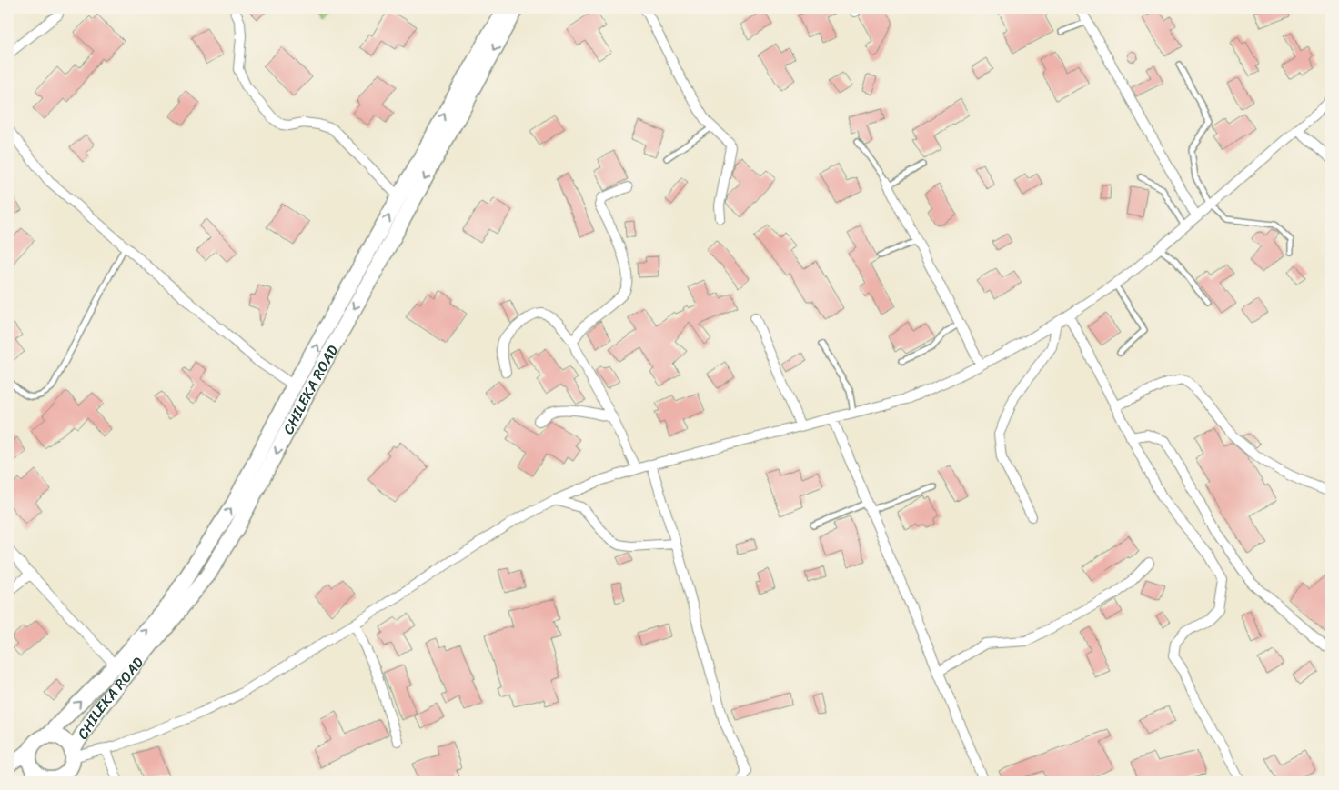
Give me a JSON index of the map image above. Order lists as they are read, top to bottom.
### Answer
{
  "streets": {
    "highway": ["CHILEKA ROAD"]
  }
}
